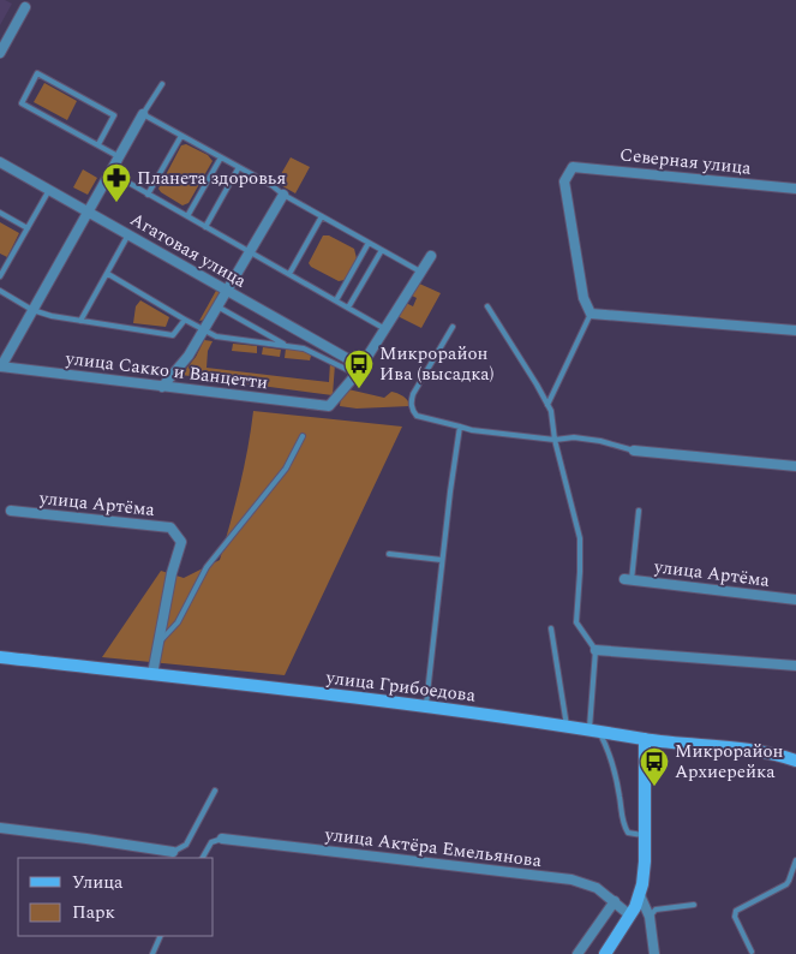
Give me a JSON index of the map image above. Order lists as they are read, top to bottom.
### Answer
{
  "streets": {
    "street": [
      "Северная улица",
      "Агатовая улица",
      "улица Сакко и Ванцетти",
      "улица Артёма",
      "улица Грибоедова",
      "улица Актёра Емельянова"
    ]
  },
  "crossings": [
    ["Агатовая улица", "улица Сакко и Ванцетти"],
    ["улица Артёма", "улица Грибоедова"]
  ],
  "places": {
    "pharmacy": ["Планета здоровья"],
    "bus stop": ["Микрорайон Ива (высадка)", "Микрорайон Архиерейка"]
  },
  "legend": ["Улица", "Парк"]
}
